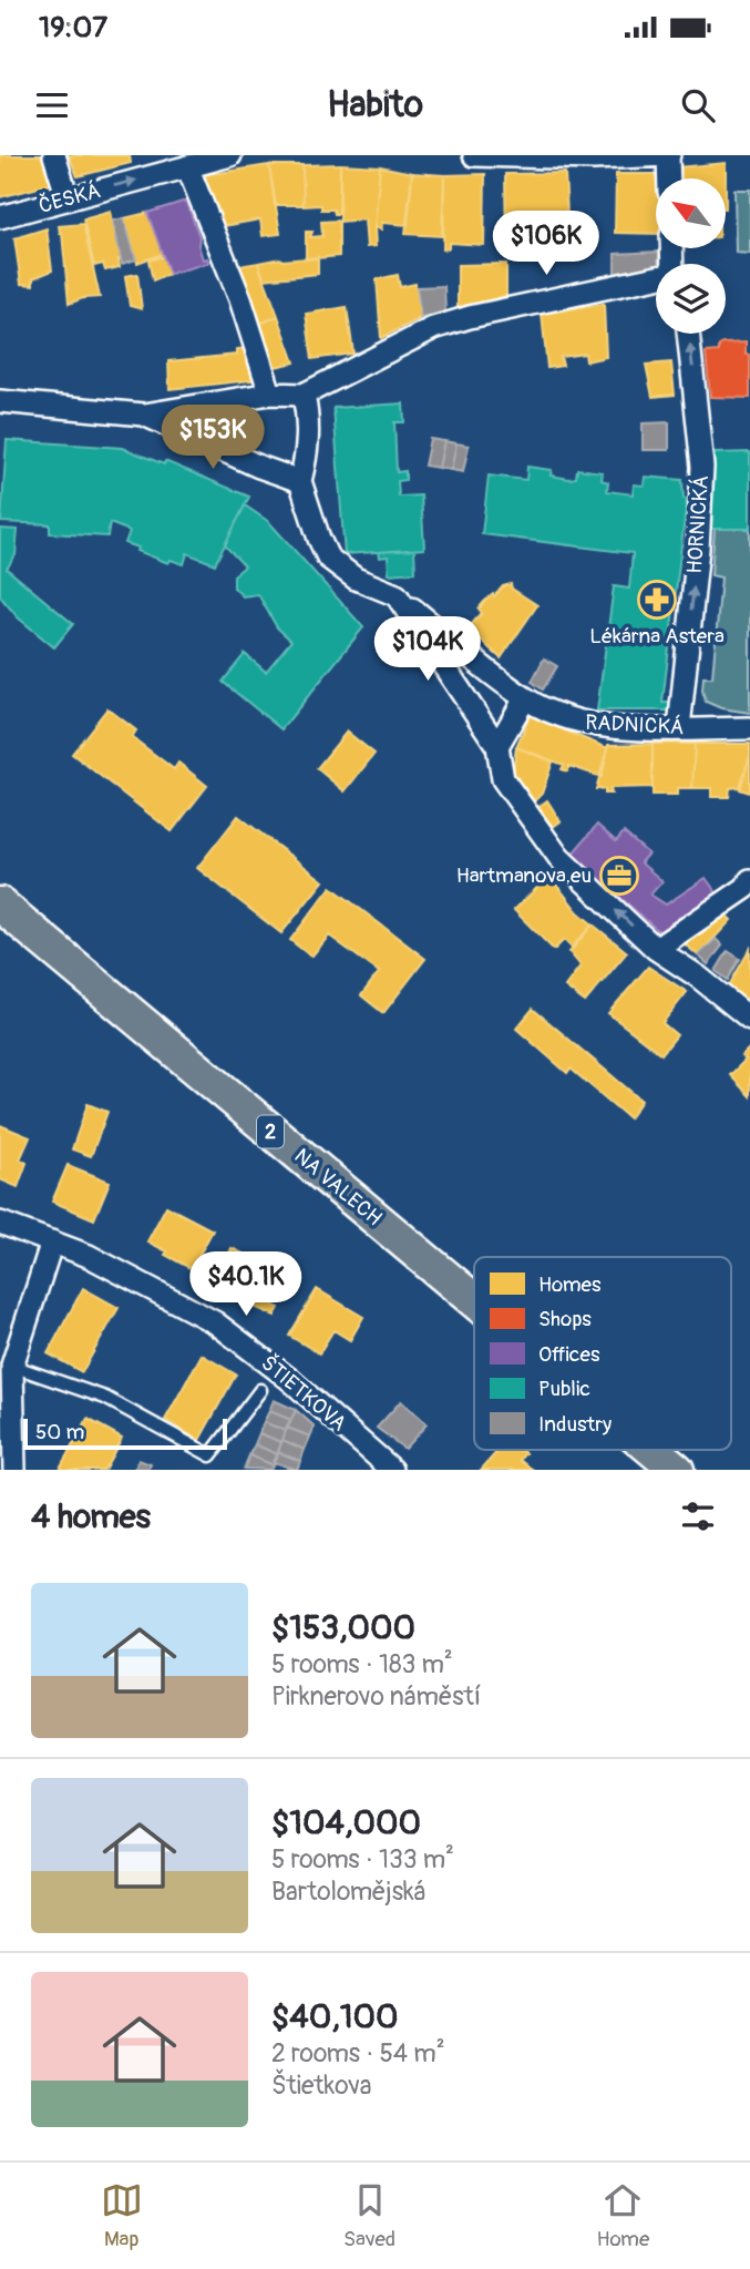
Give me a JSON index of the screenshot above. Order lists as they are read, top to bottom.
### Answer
{
  "streets": {
    "main road": ["2", "NA VALECH"],
    "street": [
      "ČESKÁ",
      "HORNICKÁ",
      "RADNICKÁ",
      "ŠTIETKOVA"
    ]
  },
  "crossings": [
    ["HORNICKÁ", "RADNICKÁ"]
  ],
  "one_way": ["ČESKÁ", "HORNICKÁ"],
  "places": {
    "pharmacy": ["Lékárna Astera"],
    "office": ["Hartmanova.eu"]
  },
  "legend": [
    "Homes",
    "Shops",
    "Offices",
    "Public",
    "Industry"
  ],
  "scale_bar": "50 m",
  "north": "top left",
  "page": {
    "status": "19:07",
    "header": "Habito",
    "price": [
      "$106K",
      "$153K",
      "$104K",
      "$40.1K"
    ],
    "scale": "50 m",
    "heading": "4 homes",
    "list": [
      {
        "name": "$153,000",
        "note": "5 rooms · 183 m² · Pirknerovo náměstí"
      },
      {
        "name": "$104,000",
        "note": "5 rooms · 133 m² · Bartolomějská"
      },
      {
        "name": "$40,100",
        "note": "2 rooms · 54 m² · Štietkova"
      }
    ],
    "tabs": ["Map", "Saved", "Home"]
  }
}
